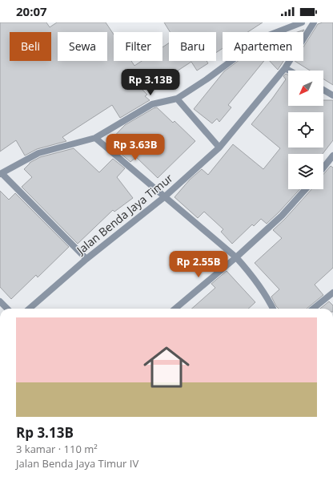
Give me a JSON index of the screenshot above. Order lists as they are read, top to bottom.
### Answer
{
  "streets": {
    "street": ["Jalan Benda Jaya Timur"]
  },
  "north": "bottom left",
  "page": {
    "status": "20:07",
    "chip": [
      "Beli",
      "Sewa",
      "Filter",
      "Baru",
      "Apartemen"
    ],
    "price": ["Rp 3.13B", "Rp 3.63B", "Rp 2.55B"],
    "list": [
      {
        "name": "Rp 3.13B",
        "note": "3 kamar · 110 m² · Jalan Benda Jaya Timur IV"
      }
    ]
  }
}
